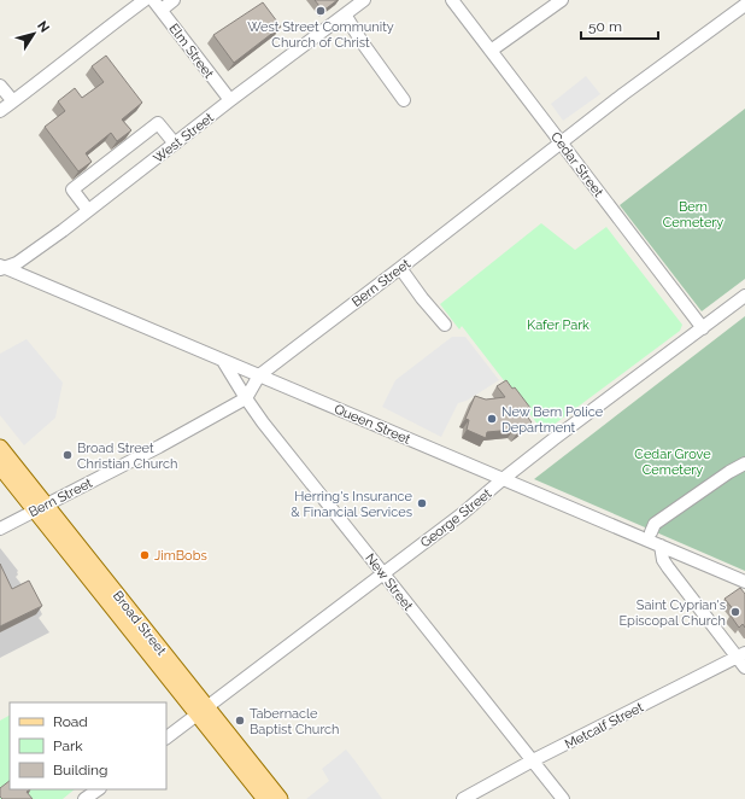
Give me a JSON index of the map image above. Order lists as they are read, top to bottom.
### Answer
{
  "streets": {
    "main road": ["Broad Street"],
    "street": [
      "Elm Street",
      "West Street",
      "Cedar Street",
      "Bern Street",
      "Queen Street",
      "George Street",
      "New Street",
      "Metcalf Street"
    ]
  },
  "crossings": [
    ["Elm Street", "West Street"],
    ["West Street", "Queen Street"],
    ["Cedar Street", "Bern Street"],
    ["Cedar Street", "George Street"],
    ["Bern Street", "Queen Street"],
    ["Bern Street", "New Street"],
    ["Bern Street", "Broad Street"],
    ["Queen Street", "George Street"],
    ["Queen Street", "New Street"],
    ["George Street", "New Street"],
    ["George Street", "Broad Street"],
    ["New Street", "Metcalf Street"]
  ],
  "parks": ["Bern Cemetery", "Kafer Park", "Cedar Grove Cemetery"],
  "places": [
    "West Street Community Church of Christ",
    "New Bern Police Department",
    "Broad Street Christian Church",
    "Herring's Insurance & Financial Services",
    "JimBobs",
    "Saint Cyprian's Episcopal Church",
    "Tabernacle Baptist Church"
  ],
  "legend": ["Road", "Park", "Building"],
  "scale_bar": "50 m",
  "north": "top right"
}
